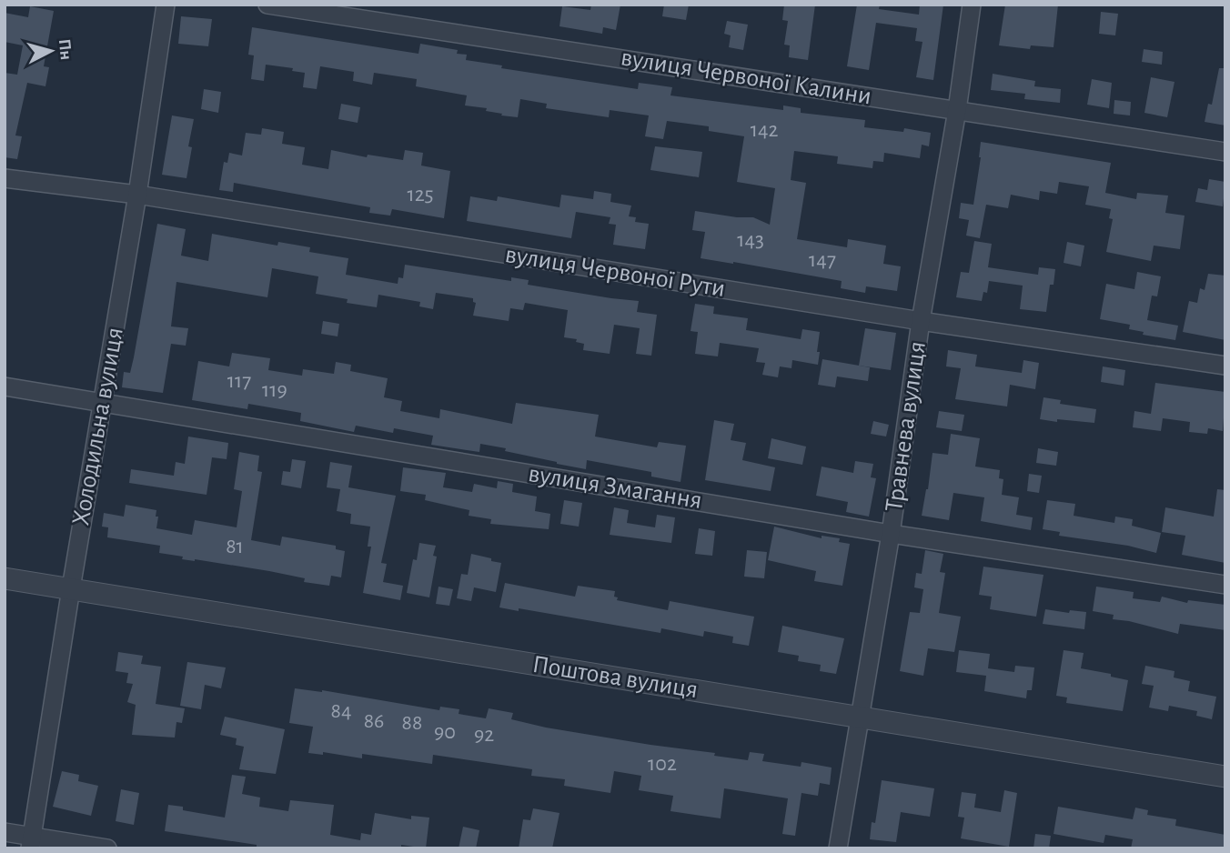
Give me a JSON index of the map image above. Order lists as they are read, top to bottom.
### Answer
{
  "streets": {
    "street": [
      "вулиця Червоної Калини",
      "вулиця Червоної Рути",
      "Холодильна вулиця",
      "Травнева вулиця",
      "вулиця Змагання",
      "Поштова вулиця"
    ]
  },
  "crossings": [
    ["вулиця Червоної Калини", "Травнева вулиця"],
    ["вулиця Червоної Рути", "Холодильна вулиця"],
    ["вулиця Червоної Рути", "Травнева вулиця"],
    ["Холодильна вулиця", "вулиця Змагання"],
    ["Холодильна вулиця", "Поштова вулиця"],
    ["Травнева вулиця", "вулиця Змагання"],
    ["Травнева вулиця", "Поштова вулиця"]
  ],
  "house_numbers": [
    "142",
    "125",
    "143",
    "147",
    "117",
    "119",
    "81",
    "84",
    "86",
    "88",
    "90",
    "92",
    "102"
  ],
  "north": "right"
}
